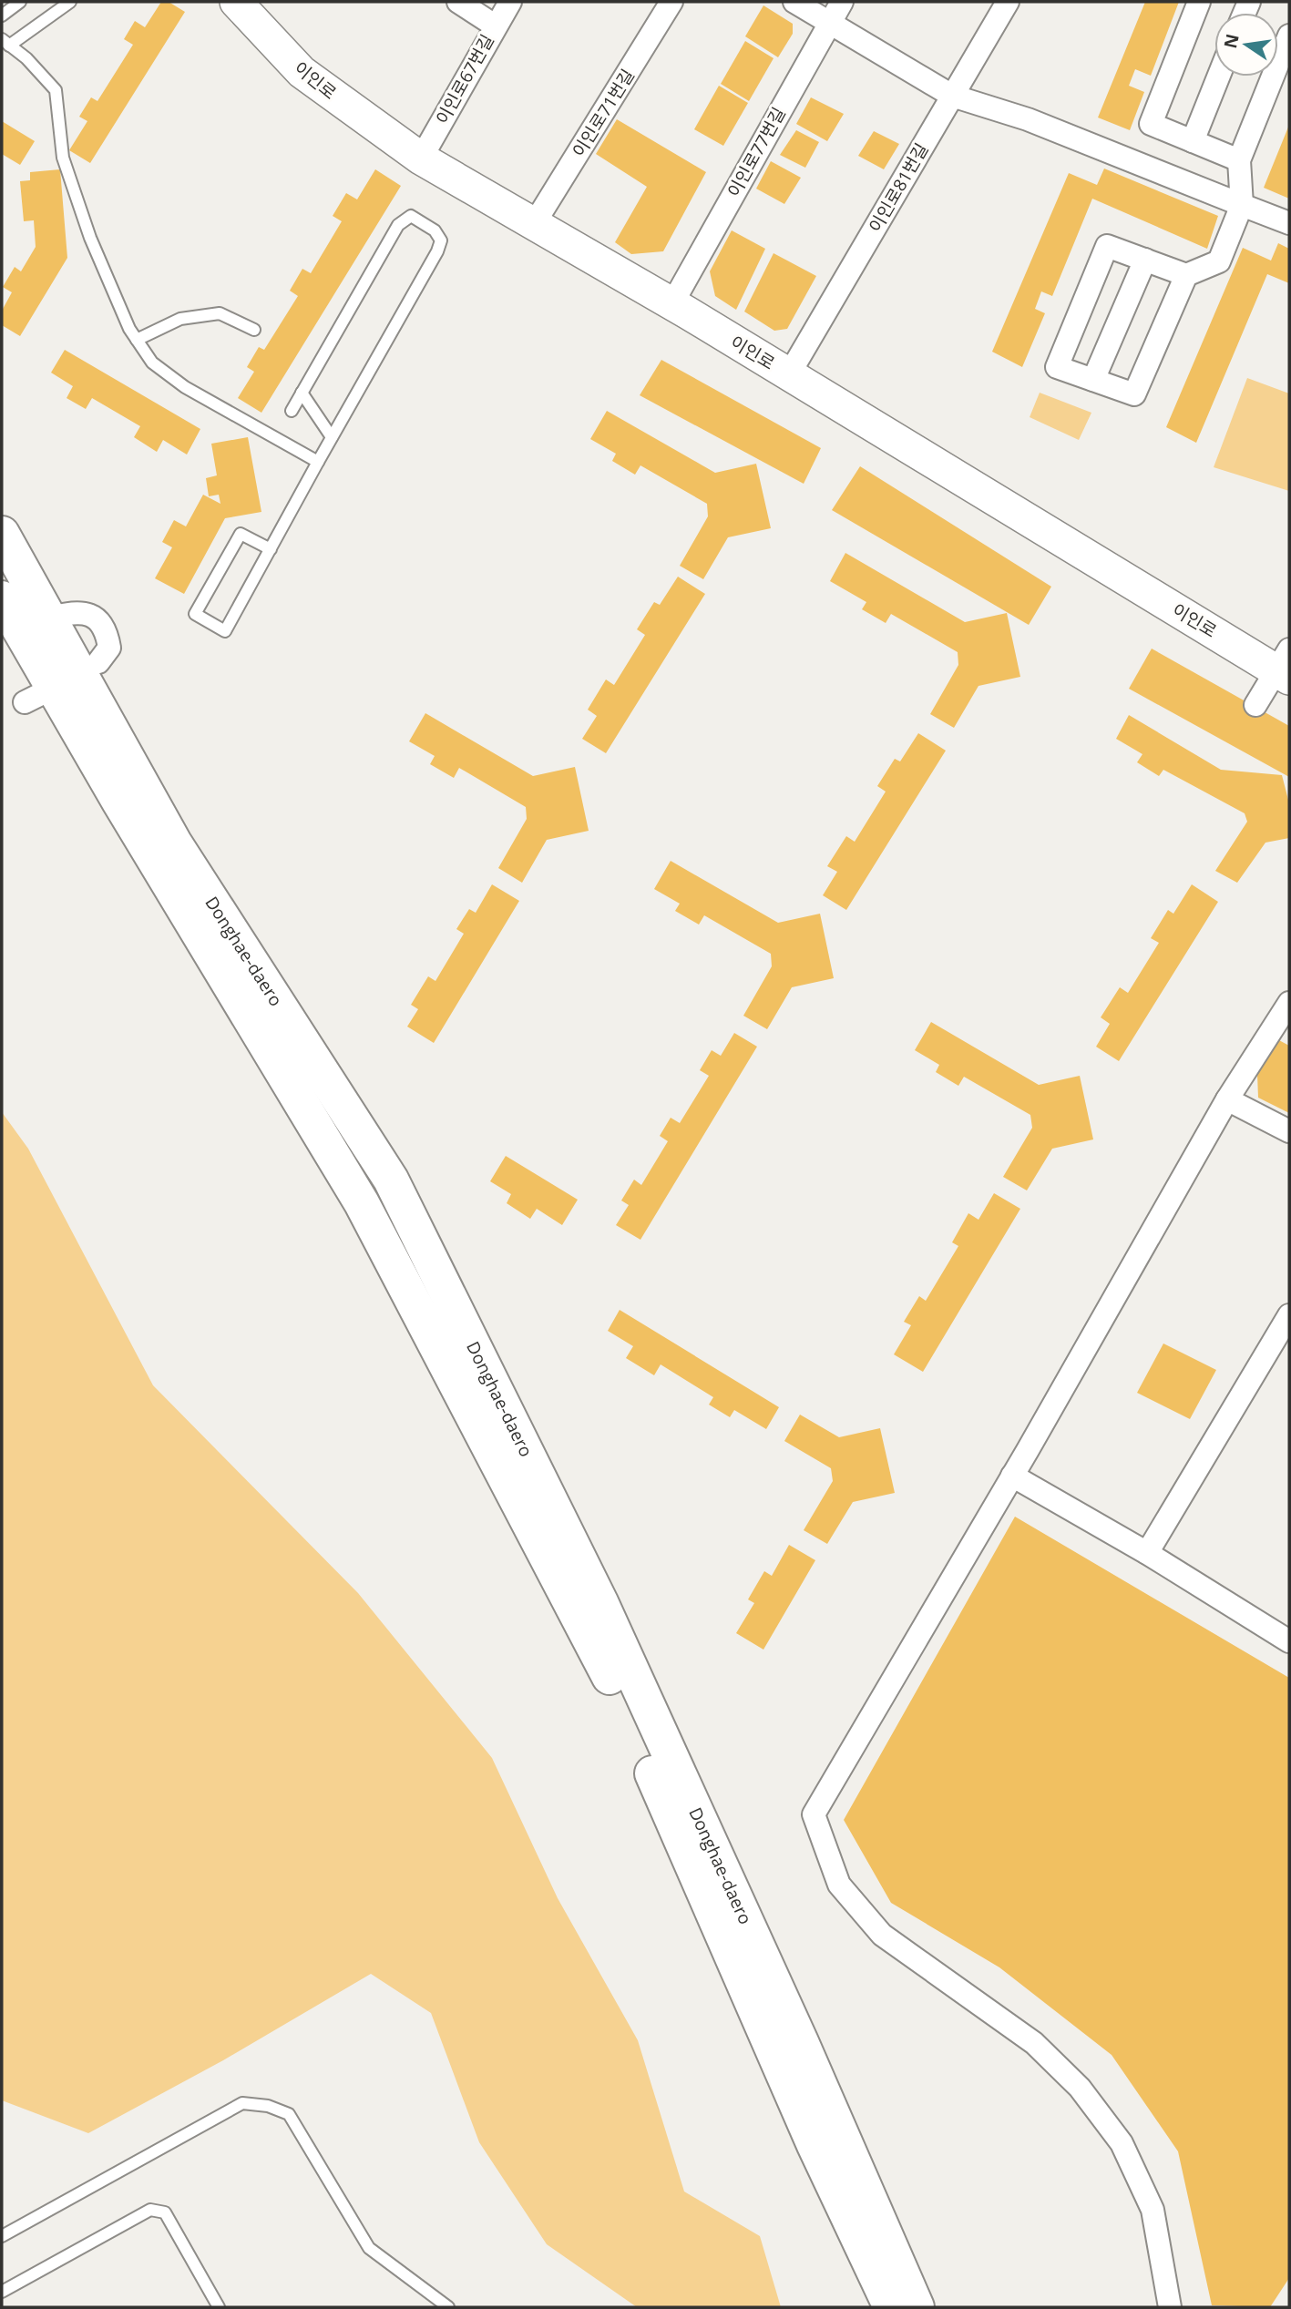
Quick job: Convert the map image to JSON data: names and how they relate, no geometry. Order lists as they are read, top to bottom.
{
  "streets": {
    "main road": ["Donghae-daero"],
    "street": [
      "이인로67번길",
      "이인로",
      "이인로71번길",
      "이인로77번길",
      "이인로81번길"
    ]
  },
  "crossings": [
    ["이인로67번길", "이인로"],
    ["이인로", "이인로71번길"],
    ["이인로", "이인로77번길"],
    ["이인로", "이인로81번길"]
  ],
  "north": "left"
}
